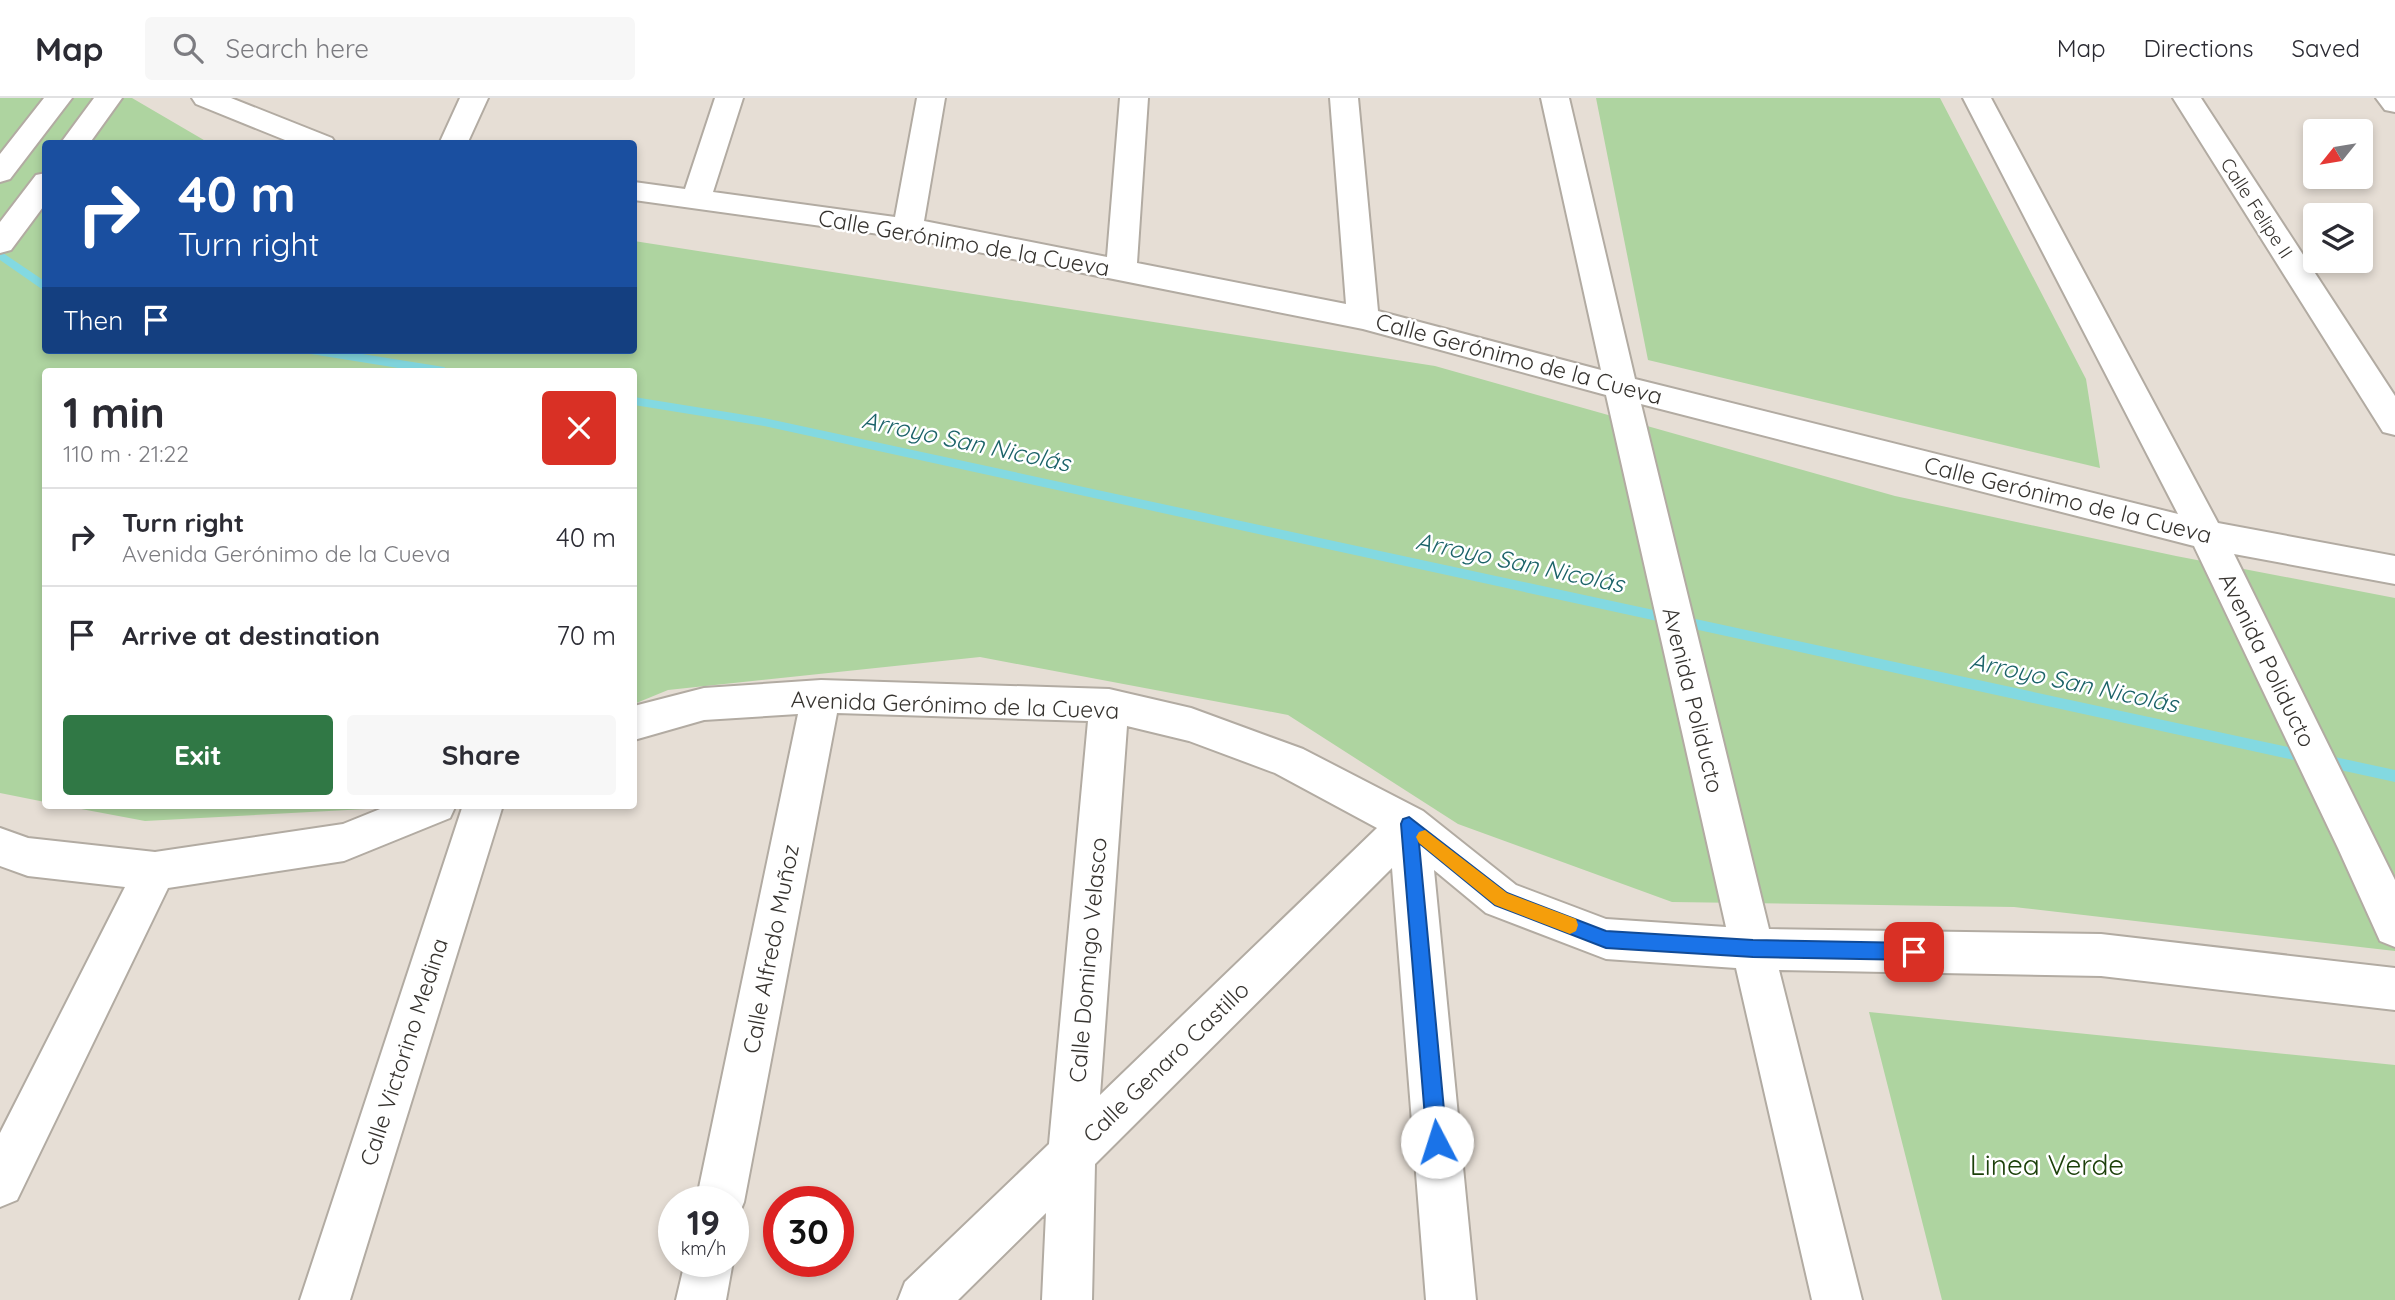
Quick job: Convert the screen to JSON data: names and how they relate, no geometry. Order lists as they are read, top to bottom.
{
  "streets": {
    "street": [
      "Calle Felipe II",
      "Calle Gerónimo de la Cueva",
      "Avenida Poliducto",
      "Avenida Gerónimo de la Cueva",
      "Calle Alfredo Muñoz",
      "Calle Domingo Velasco",
      "Calle Victorino Medina",
      "Calle Genaro Castillo"
    ]
  },
  "crossings": [
    ["Calle Gerónimo de la Cueva", "Avenida Poliducto"],
    ["Avenida Poliducto", "Avenida Gerónimo de la Cueva"],
    ["Avenida Gerónimo de la Cueva", "Calle Alfredo Muñoz"],
    ["Avenida Gerónimo de la Cueva", "Calle Domingo Velasco"],
    ["Avenida Gerónimo de la Cueva", "Calle Genaro Castillo"],
    ["Calle Domingo Velasco", "Calle Genaro Castillo"]
  ],
  "water": ["Arroyo San Nicolás"],
  "parks": ["Linea Verde"],
  "north": "bottom left",
  "page": {
    "header": "Map",
    "search": "Search here",
    "nav": ["Map", "Directions", "Saved"],
    "turn": ["40 m", "Turn right"],
    "then": "Then",
    "heading": ["1 min", "110 m · 21:22"],
    "list": [
      {
        "name": "Turn right",
        "note": "Avenida Gerónimo de la Cueva",
        "value": "40 m"
      },
      {
        "name": "Arrive at destination",
        "value": "70 m"
      }
    ],
    "buttons": ["Exit", "Share"],
    "speed": "19 km/h",
    "limit": "30"
  }
}
